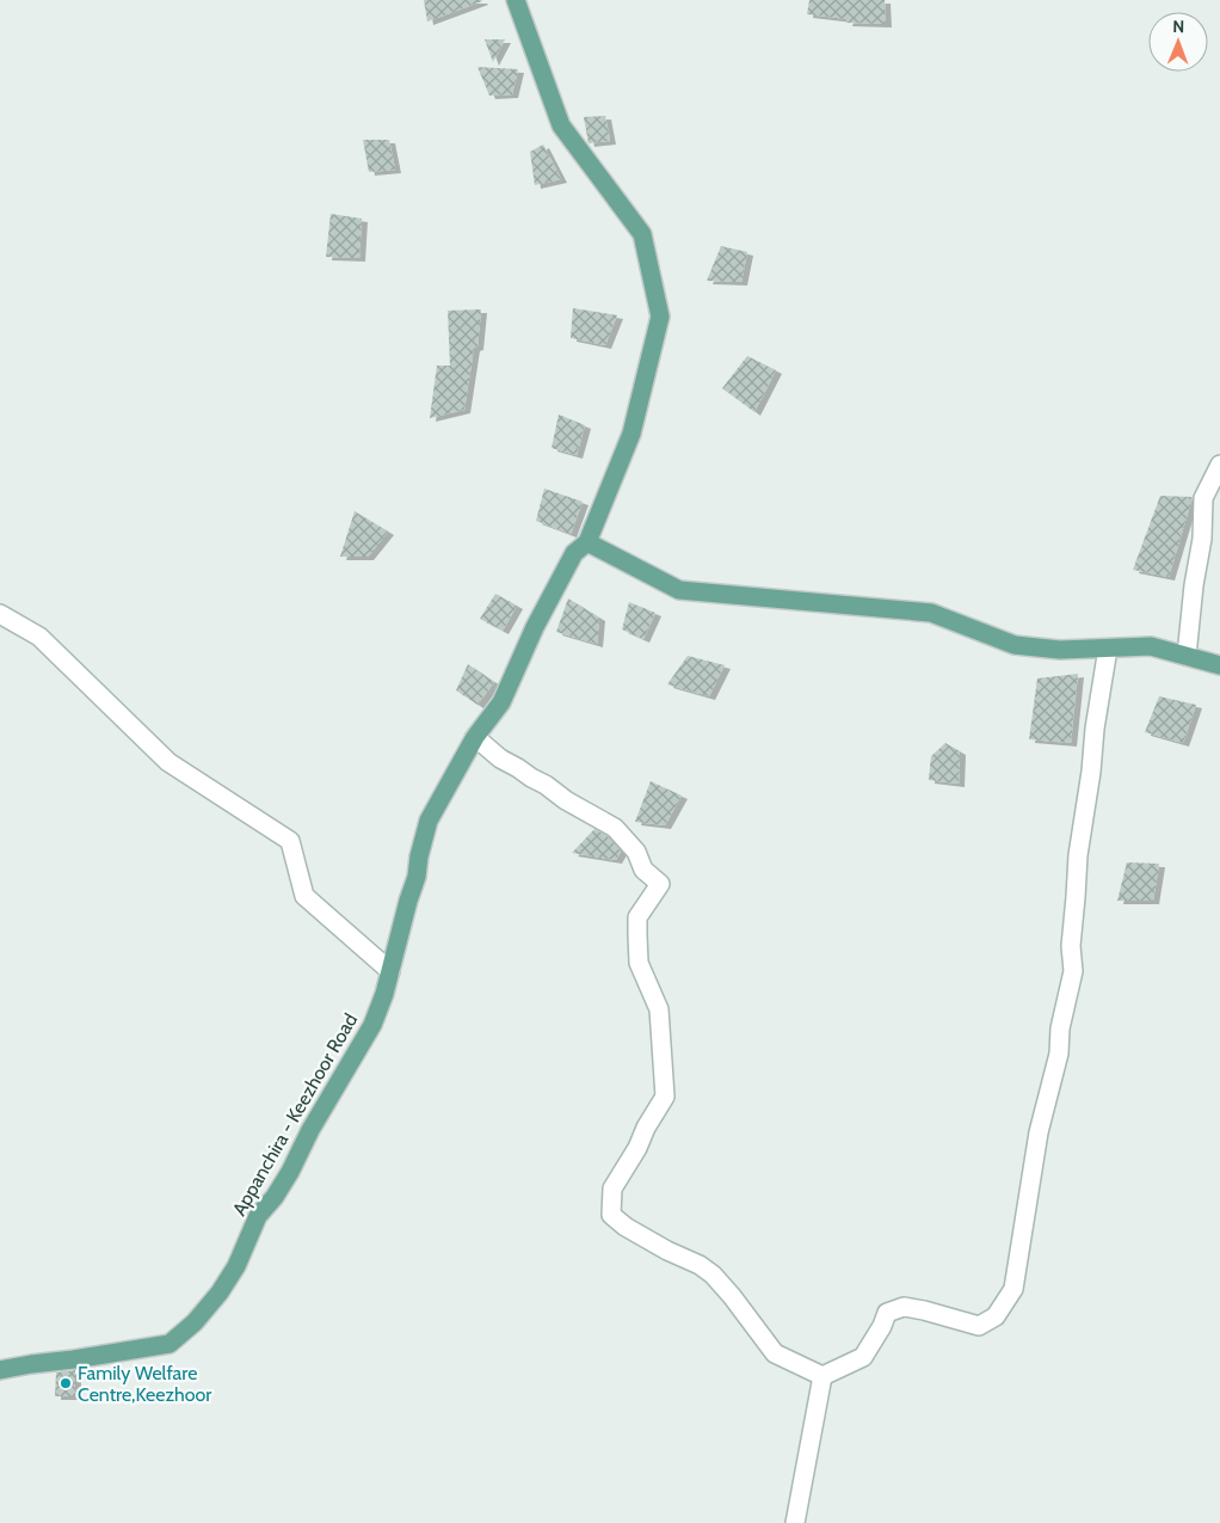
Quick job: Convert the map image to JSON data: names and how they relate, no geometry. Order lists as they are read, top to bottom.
{
  "streets": {
    "main road": ["Appanchira - Keezhoor Road"]
  },
  "places": ["Family Welfare Centre,Keezhoor"],
  "north": "top"
}
